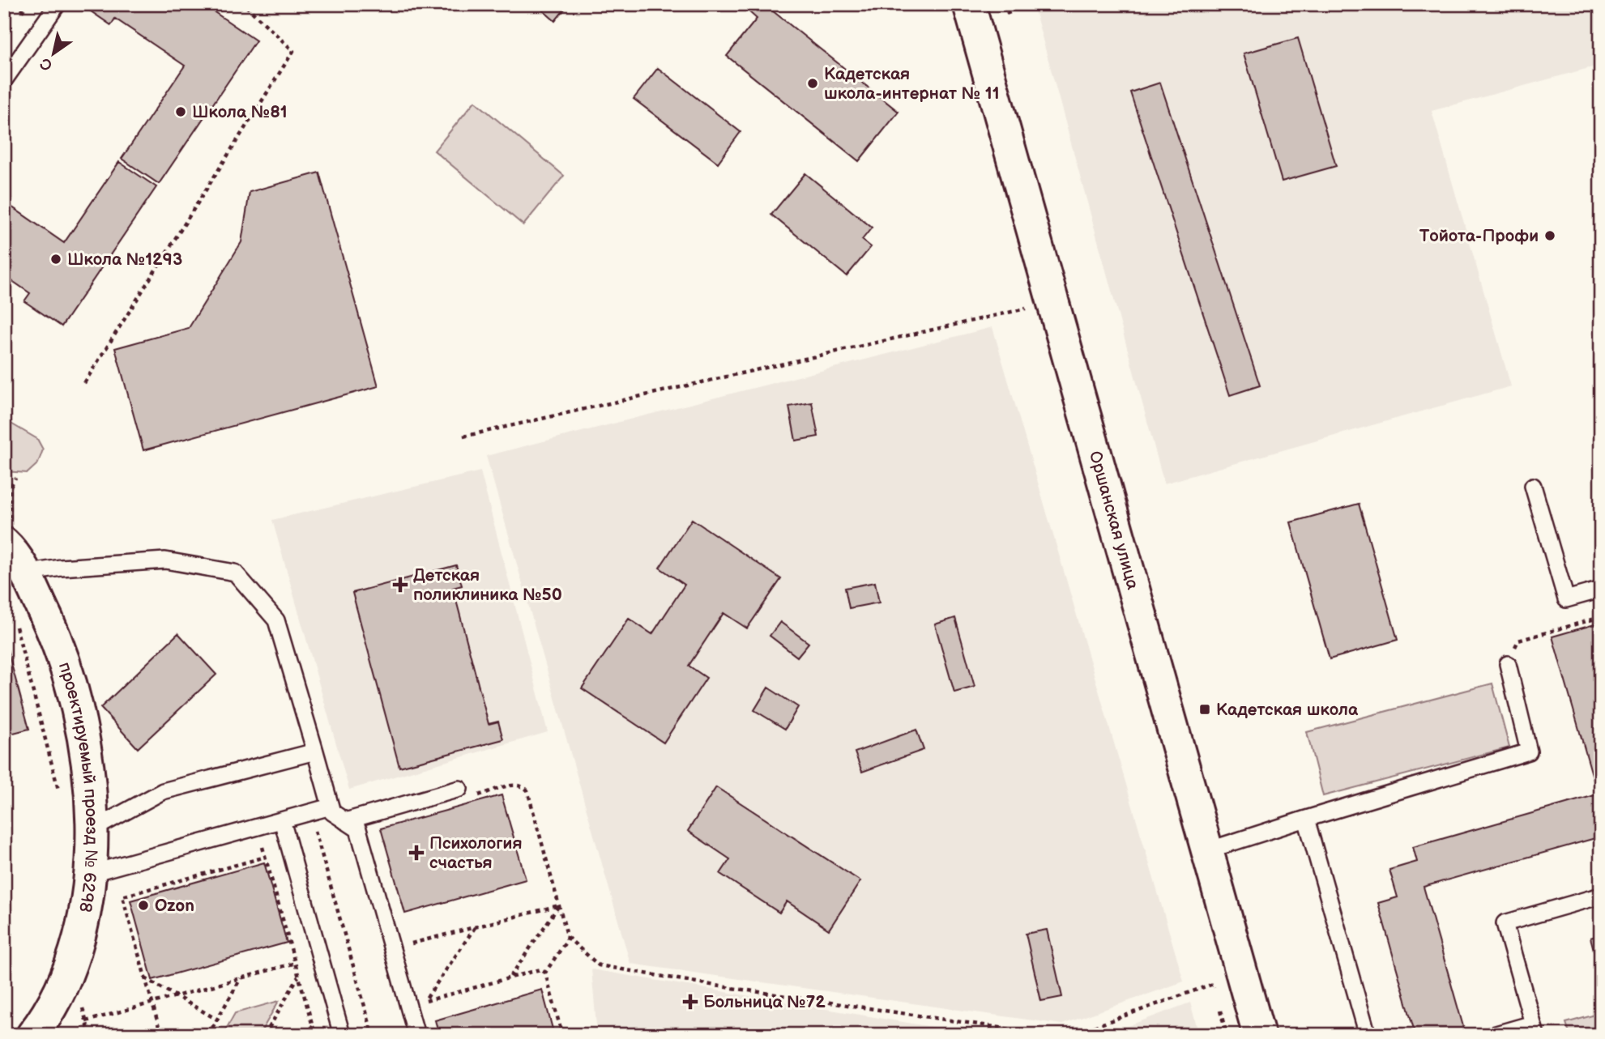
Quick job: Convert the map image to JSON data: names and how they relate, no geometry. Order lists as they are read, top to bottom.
{
  "streets": {
    "street": ["Оршанская улица", "проектируемый проезд № 6298"]
  },
  "places": {
    "other": [
      "Кадетская школа-интернат № 11",
      "Школа №81",
      "Тойота-Профи",
      "Школа №1293",
      "Ozon"
    ],
    "health": ["Детская поликлиника №50", "Психология счастья", "Больница №72"],
    "transit": ["Кадетская школа"]
  },
  "north": "bottom left"
}
